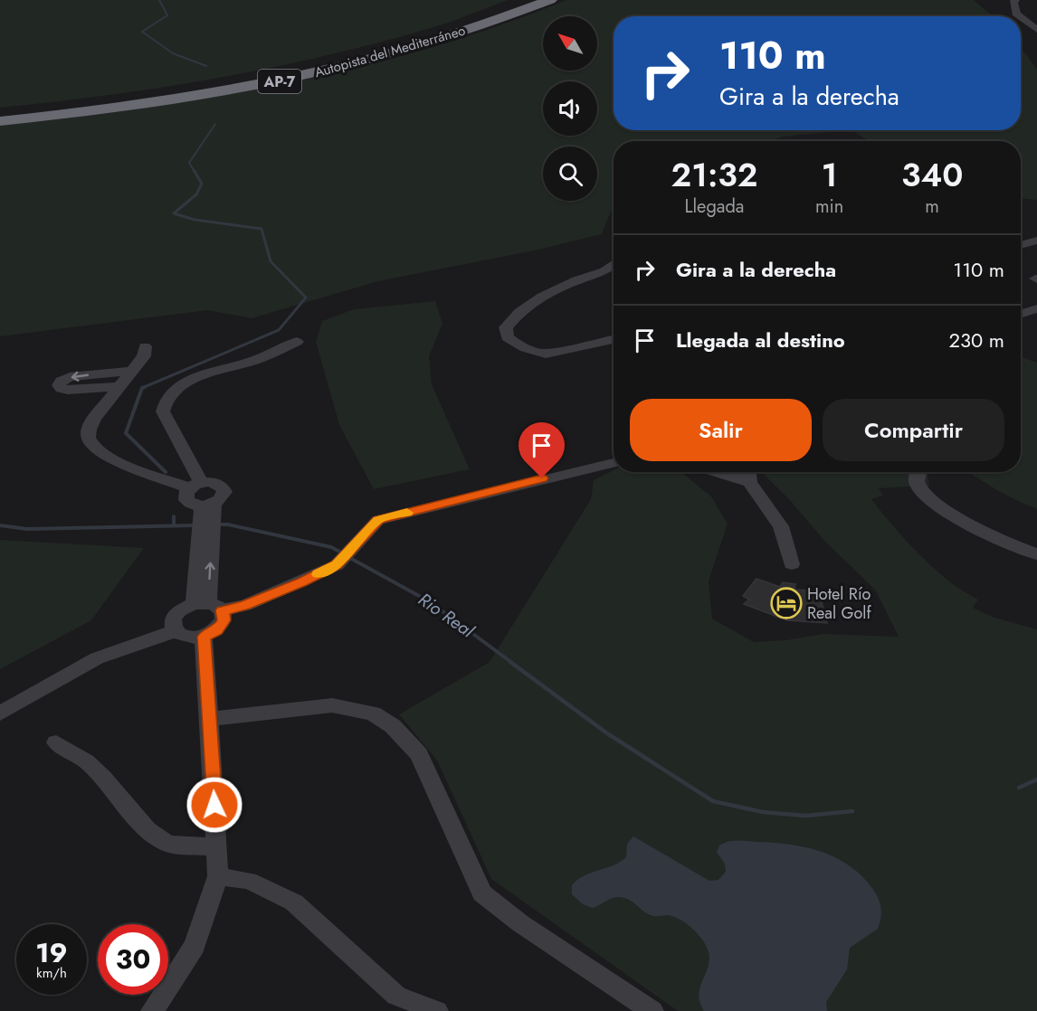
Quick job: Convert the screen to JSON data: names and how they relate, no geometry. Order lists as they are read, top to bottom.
{
  "streets": {
    "highway": ["Autopista del Mediterráneo", "AP-7"]
  },
  "water": ["Rio Real"],
  "places": {
    "hotel": ["Hotel Río Real Golf"]
  },
  "north": "top left",
  "page": {
    "turn": ["110 m", "Gira a la derecha"],
    "eta": [
      "21:32",
      "Llegada",
      "1",
      "min",
      "340",
      "m"
    ],
    "list": [
      {
        "name": "Gira a la derecha",
        "value": "110 m"
      },
      {
        "name": "Llegada al destino",
        "value": "230 m"
      }
    ],
    "buttons": ["Salir", "Compartir"],
    "speed": "19 km/h",
    "limit": "30"
  }
}
